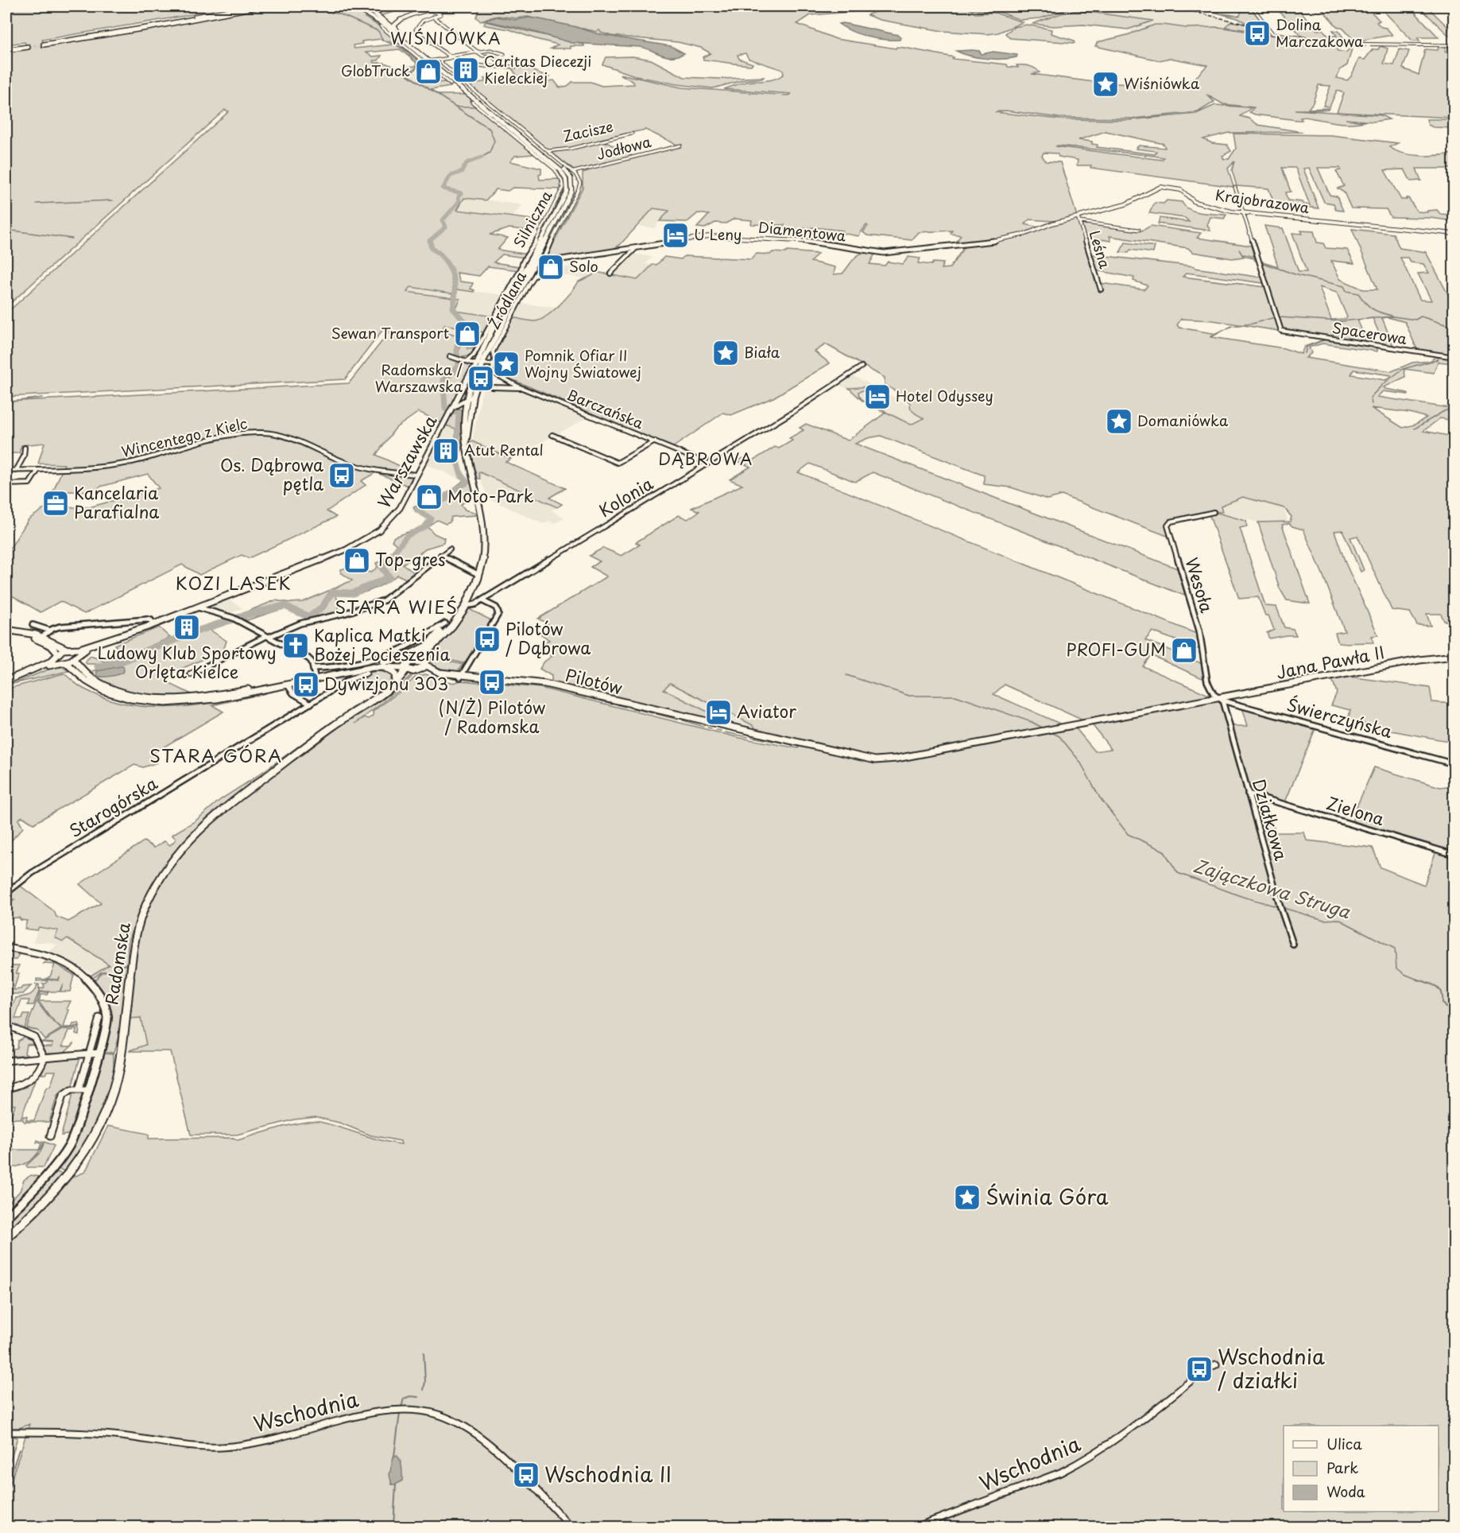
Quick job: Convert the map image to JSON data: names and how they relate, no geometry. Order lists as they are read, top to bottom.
{
  "streets": {
    "main road": ["Radomska"],
    "street": [
      "Zacisze",
      "Jodłowa",
      "Krajobrazowa",
      "Silniczna",
      "Diamentowa",
      "Leśna",
      "Źródlana",
      "Spacerowa",
      "Barczańska",
      "Wincentego z Kielc",
      "Warszawska",
      "Kolonia",
      "Wesoła",
      "Jana Pawła II",
      "Pilotów",
      "Świerczyńska",
      "Starogórska",
      "Zielona",
      "Działkowa",
      "Wschodnia"
    ]
  },
  "crossings": [
    ["Jodłowa", "Źródlana"],
    ["Krajobrazowa", "Diamentowa"],
    ["Krajobrazowa", "Leśna"],
    ["Silniczna", "Diamentowa"],
    ["Diamentowa", "Leśna"],
    ["Diamentowa", "Źródlana"],
    ["Źródlana", "Barczańska"],
    ["Barczańska", "Kolonia"],
    ["Wincentego z Kielc", "Warszawska"],
    ["Wesoła", "Jana Pawła II"],
    ["Wesoła", "Świerczyńska"],
    ["Wesoła", "Działkowa"],
    ["Jana Pawła II", "Pilotów"],
    ["Jana Pawła II", "Świerczyńska"],
    ["Jana Pawła II", "Działkowa"],
    ["Pilotów", "Radomska"],
    ["Świerczyńska", "Działkowa"],
    ["Zielona", "Działkowa"]
  ],
  "districts": [
    "WIŚNIÓWKA",
    "DĄBROWA",
    "KOZI LASEK",
    "STARA WIEŚ",
    "STARA GÓRA"
  ],
  "water": ["Zajączkowa Struga"],
  "places": {
    "bus stop": [
      "Dolina Marczakowa",
      "Radomska / Warszawska",
      "Os. Dąbrowa pętla",
      "Pilotów / Dąbrowa",
      "(N/Ż) Pilotów / Radomska",
      "Dywizjonu 303",
      "Wschodnia / działki",
      "Wschodnia II"
    ],
    "building": ["Caritas Diecezji Kieleckiej", "Atut Rental", "Ludowy Klub Sportowy Orlęta Kielce"],
    "shop": [
      "GlobTruck",
      "Solo",
      "Sewan Transport",
      "Moto-Park",
      "Top-gres",
      "PROFI-GUM"
    ],
    "place": [
      "Wiśniówka",
      "Biała",
      "Pomnik Ofiar II Wojny Światowej",
      "Domaniówka",
      "Świnia Góra"
    ],
    "hotel": ["U Leny", "Hotel Odyssey", "Aviator"],
    "office": ["Kancelaria Parafialna"],
    "church": ["Kaplica Matki Bożej Pocieszenia"]
  },
  "legend": ["Ulica", "Park", "Woda"]
}
